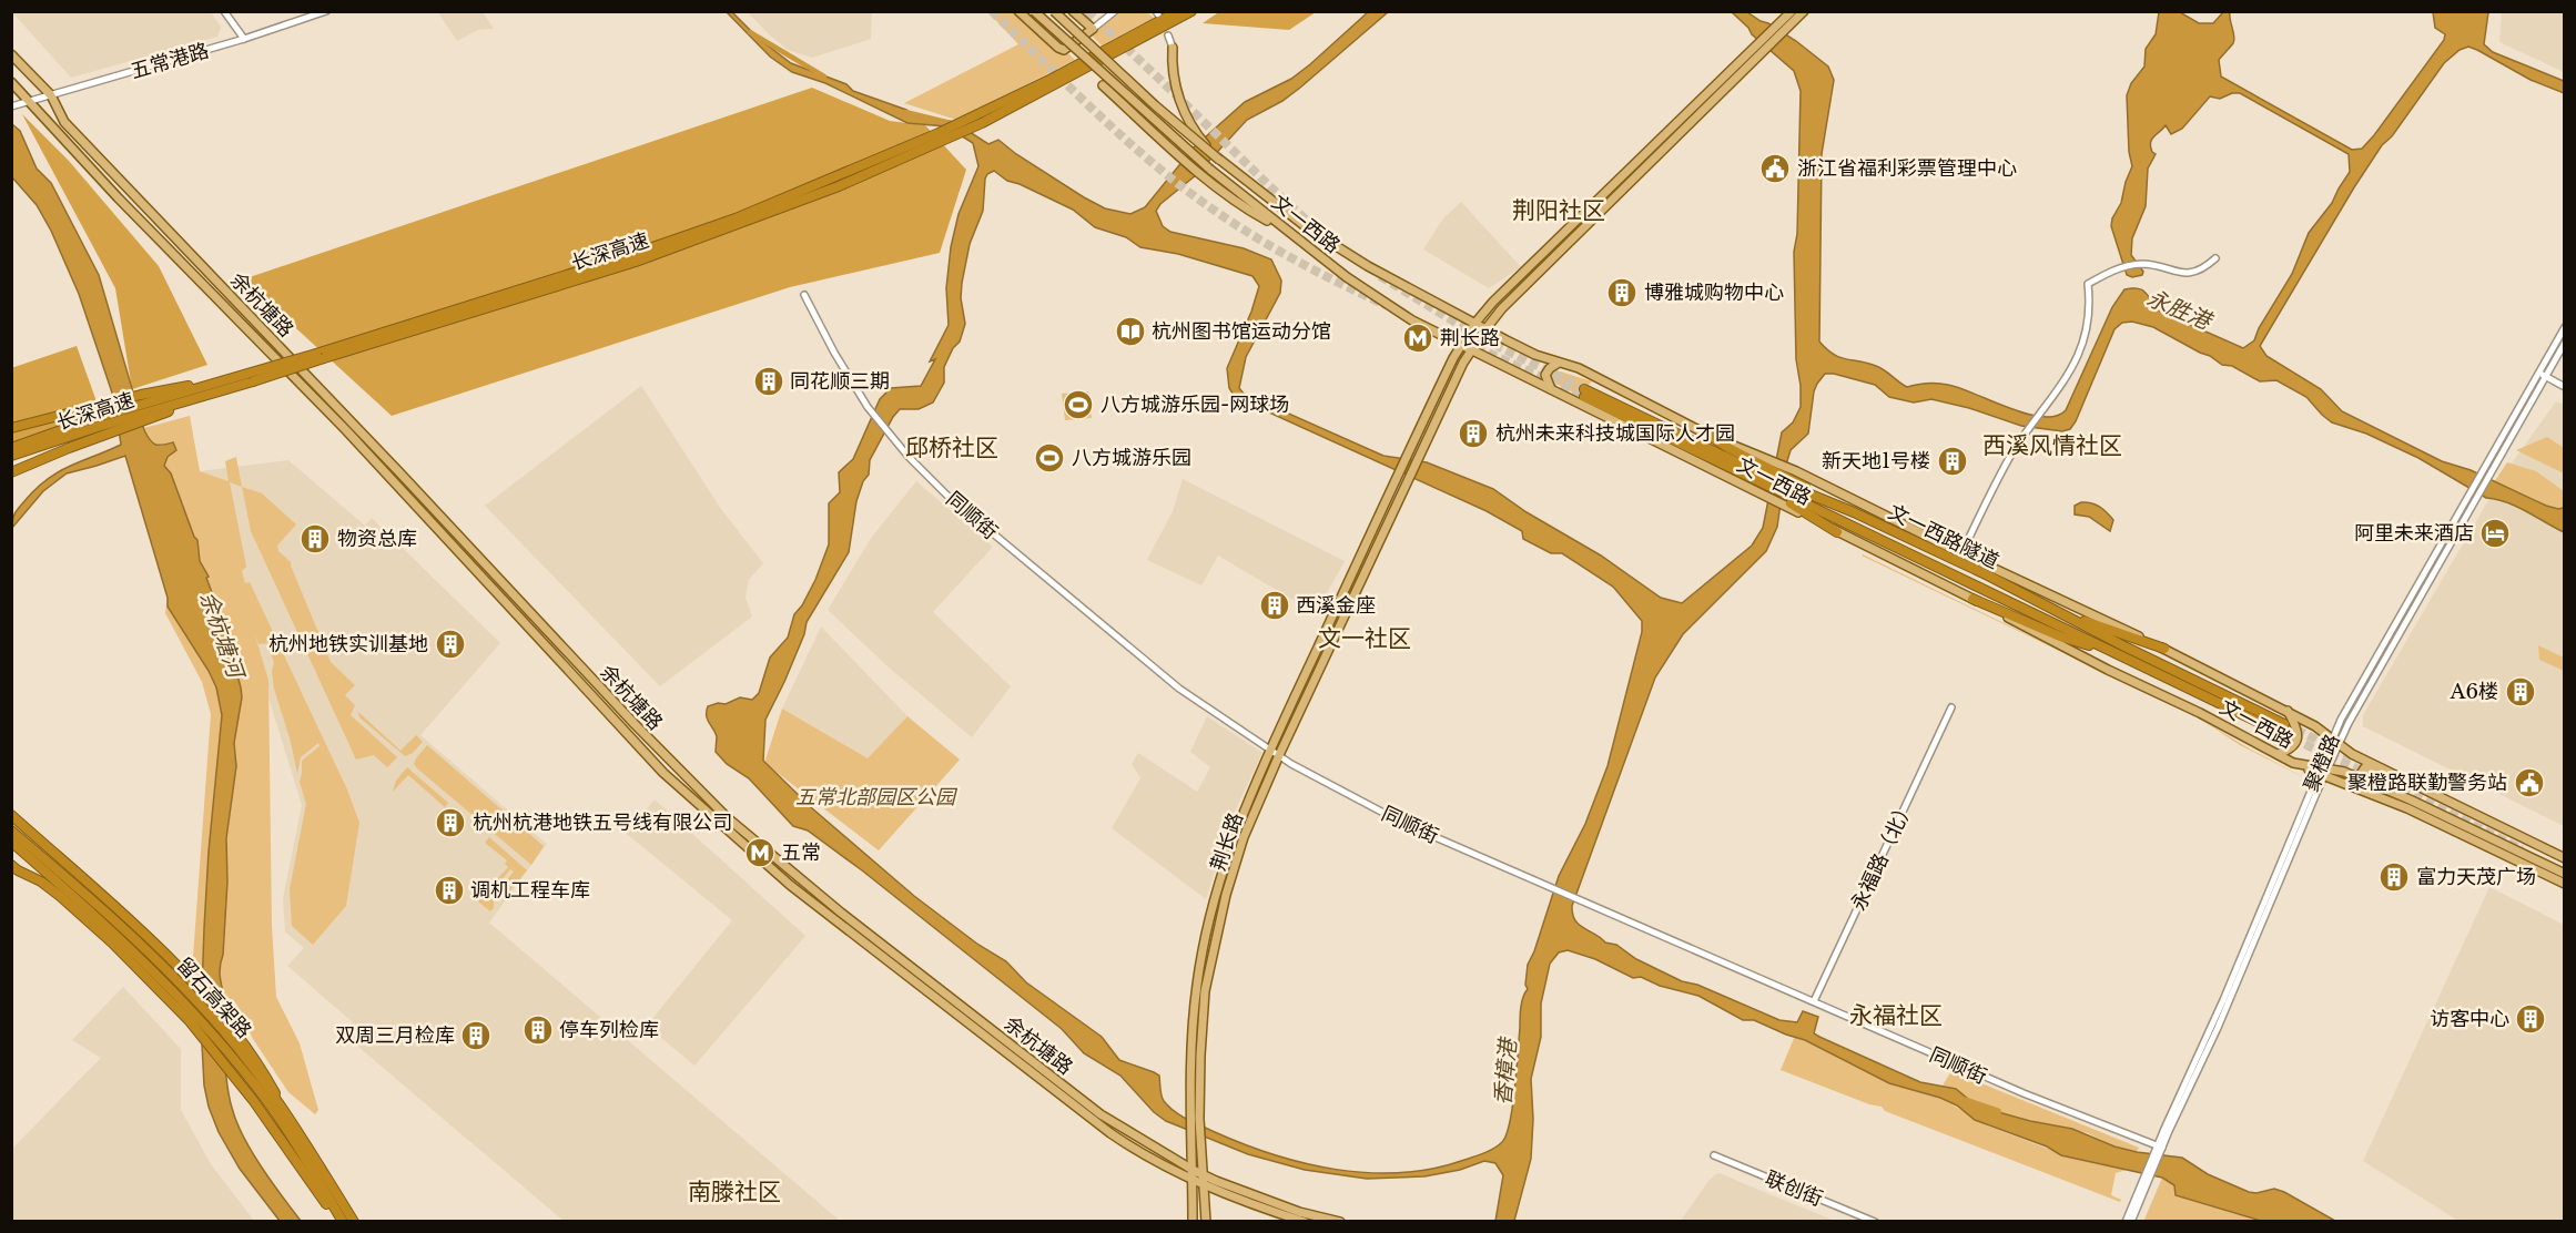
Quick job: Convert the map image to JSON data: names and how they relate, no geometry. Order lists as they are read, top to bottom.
{
  "streets": {
    "highway": ["长深高速", "文一西路隧道", "留石高架路"],
    "main road": ["文一西路", "余杭塘路", "荆长路"],
    "street": [
      "五常港路",
      "同顺街",
      "聚橙路",
      "永福路（北）",
      "联创街"
    ]
  },
  "crossings": [
    ["五常港路", "余杭塘路"],
    ["文一西路", "文一西路隧道"],
    ["文一西路", "聚橙路"],
    ["文一西路", "荆长路"],
    ["余杭塘路", "荆长路"],
    ["同顺街", "聚橙路"],
    ["同顺街", "荆长路"],
    ["同顺街", "永福路（北）"]
  ],
  "districts": [
    "荆阳社区",
    "西溪风情社区",
    "邱桥社区",
    "文一社区",
    "永福社区",
    "南滕社区"
  ],
  "water": ["永胜港", "余杭塘河", "香樟港"],
  "parks": ["五常北部园区公园"],
  "places": {
    "public building": ["浙江省福利彩票管理中心", "聚橙路联勤警务站"],
    "building": [
      "博雅城购物中心",
      "同花顺三期",
      "杭州未来科技城国际人才园",
      "新天地1号楼",
      "物资总库",
      "西溪金座",
      "杭州地铁实训基地",
      "A6楼",
      "杭州杭港地铁五号线有限公司",
      "富力天茂广场",
      "调机工程车库",
      "访客中心",
      "停车列检库",
      "双周三月检库"
    ],
    "library": ["杭州图书馆运动分馆"],
    "metro station": ["荆长路", "五常"],
    "sports": ["八方城游乐园-网球场", "八方城游乐园"],
    "hotel": ["阿里未来酒店"]
  }
}
